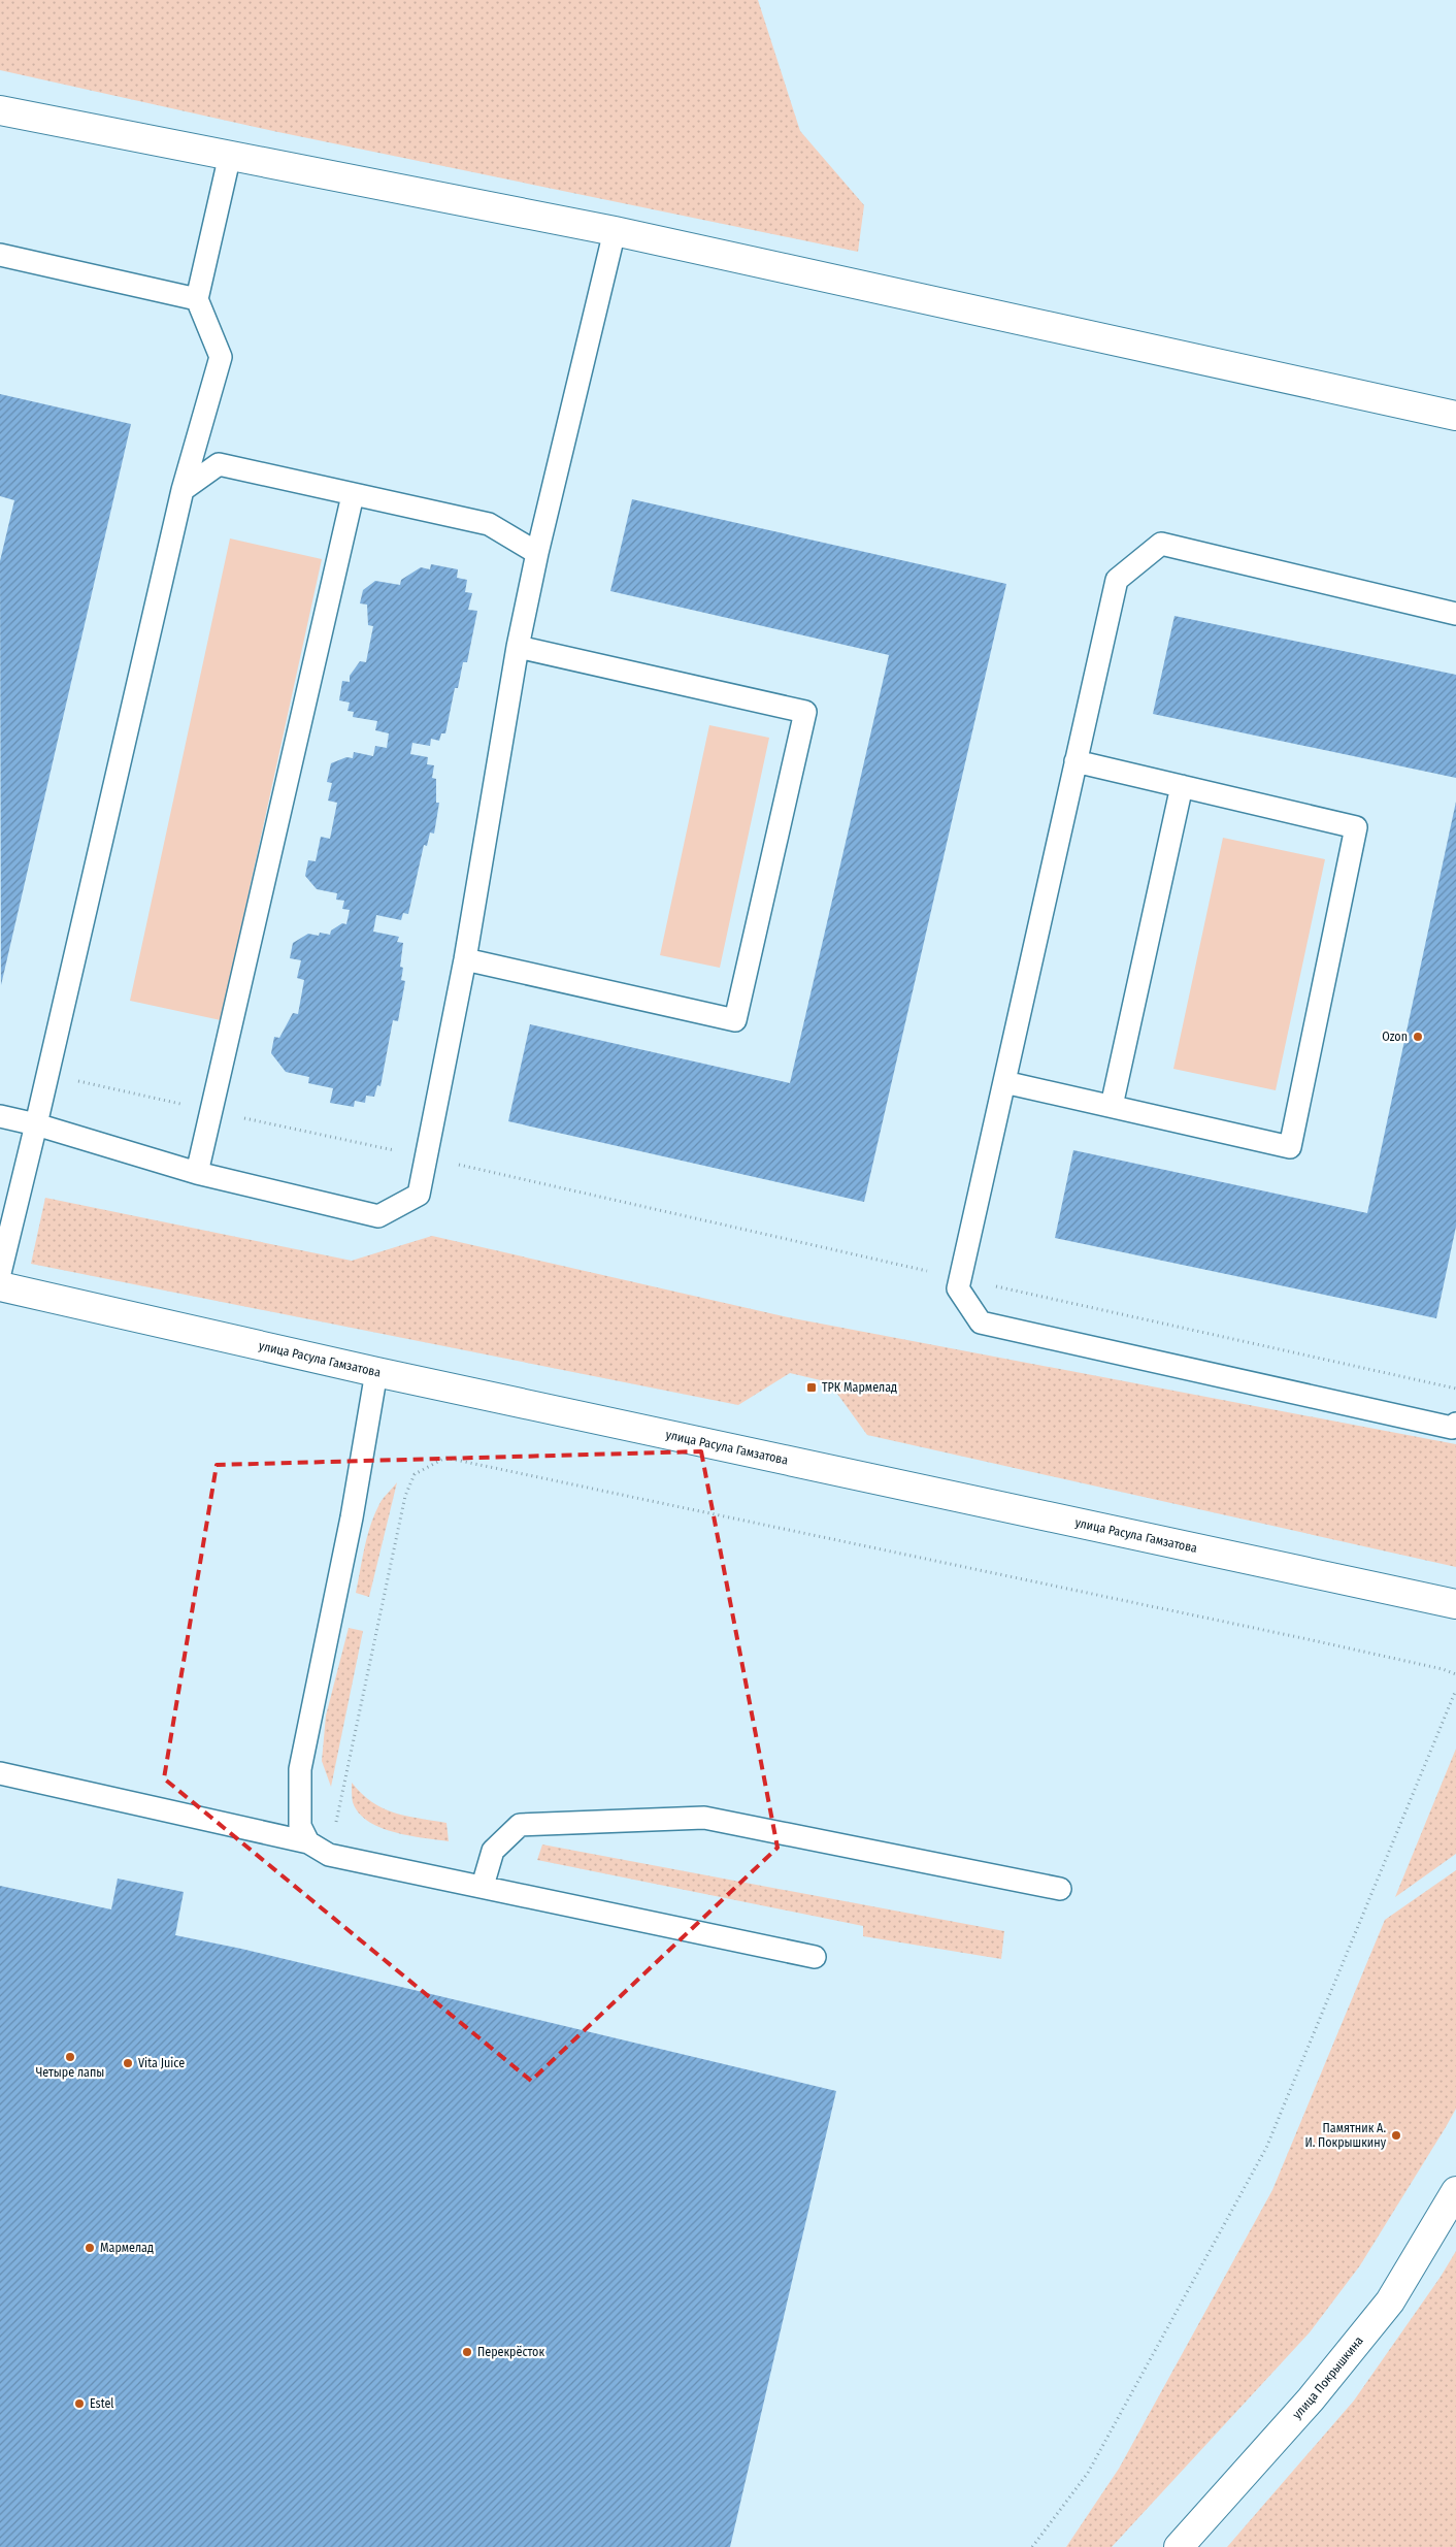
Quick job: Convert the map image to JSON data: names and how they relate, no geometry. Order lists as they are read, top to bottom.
{
  "streets": {
    "street": ["улица Расула Гамзатова", "улица Покрышкина"]
  },
  "places": {
    "other": [
      "Ozon",
      "Четыре лапы",
      "Vita Juice",
      "Памятник А. И. Покрышкину",
      "Мармелад",
      "Перекрёсток",
      "Estel"
    ],
    "transit": ["ТРК Мармелад"]
  }
}
